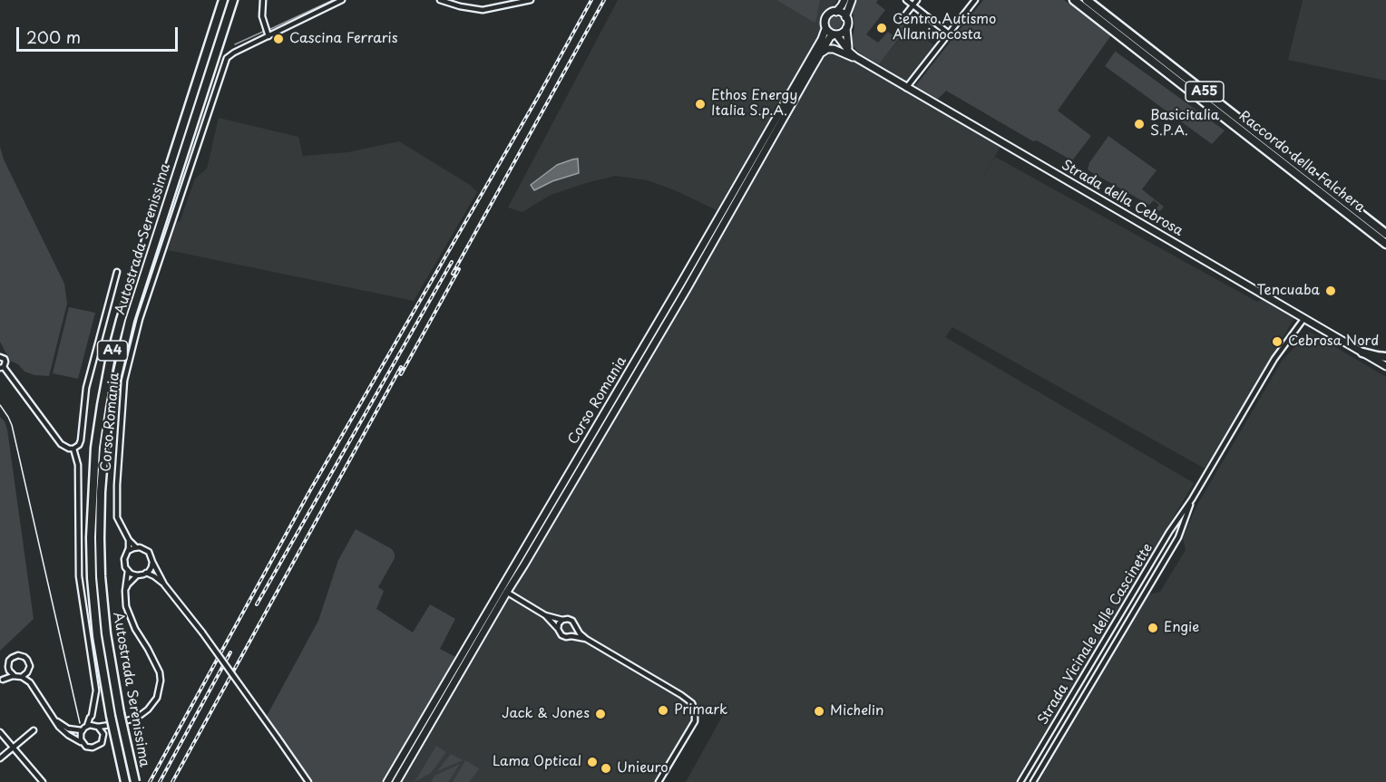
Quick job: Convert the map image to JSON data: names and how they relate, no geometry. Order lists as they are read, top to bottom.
{
  "streets": {
    "highway": [
      "A55",
      "Raccordo della Falchera",
      "Autostrada Serenissima",
      "A4"
    ],
    "main road": ["Strada della Cebrosa", "Corso Romania"],
    "street": ["Strada Vicinale delle Cascinette"]
  },
  "crossings": [
    ["Strada della Cebrosa", "Corso Romania"],
    ["Strada della Cebrosa", "Strada Vicinale delle Cascinette"]
  ],
  "places": [
    "Centro Autismo Allaninocosta",
    "Cascina Ferraris",
    "Ethos Energy Italia S.p.A.",
    "Basicitalia S.P.A.",
    "Tencuaba",
    "Cebrosa Nord",
    "Engie",
    "Primark",
    "Michelin",
    "Jack & Jones",
    "Lama Optical",
    "Unieuro"
  ],
  "scale_bar": "200 m"
}
